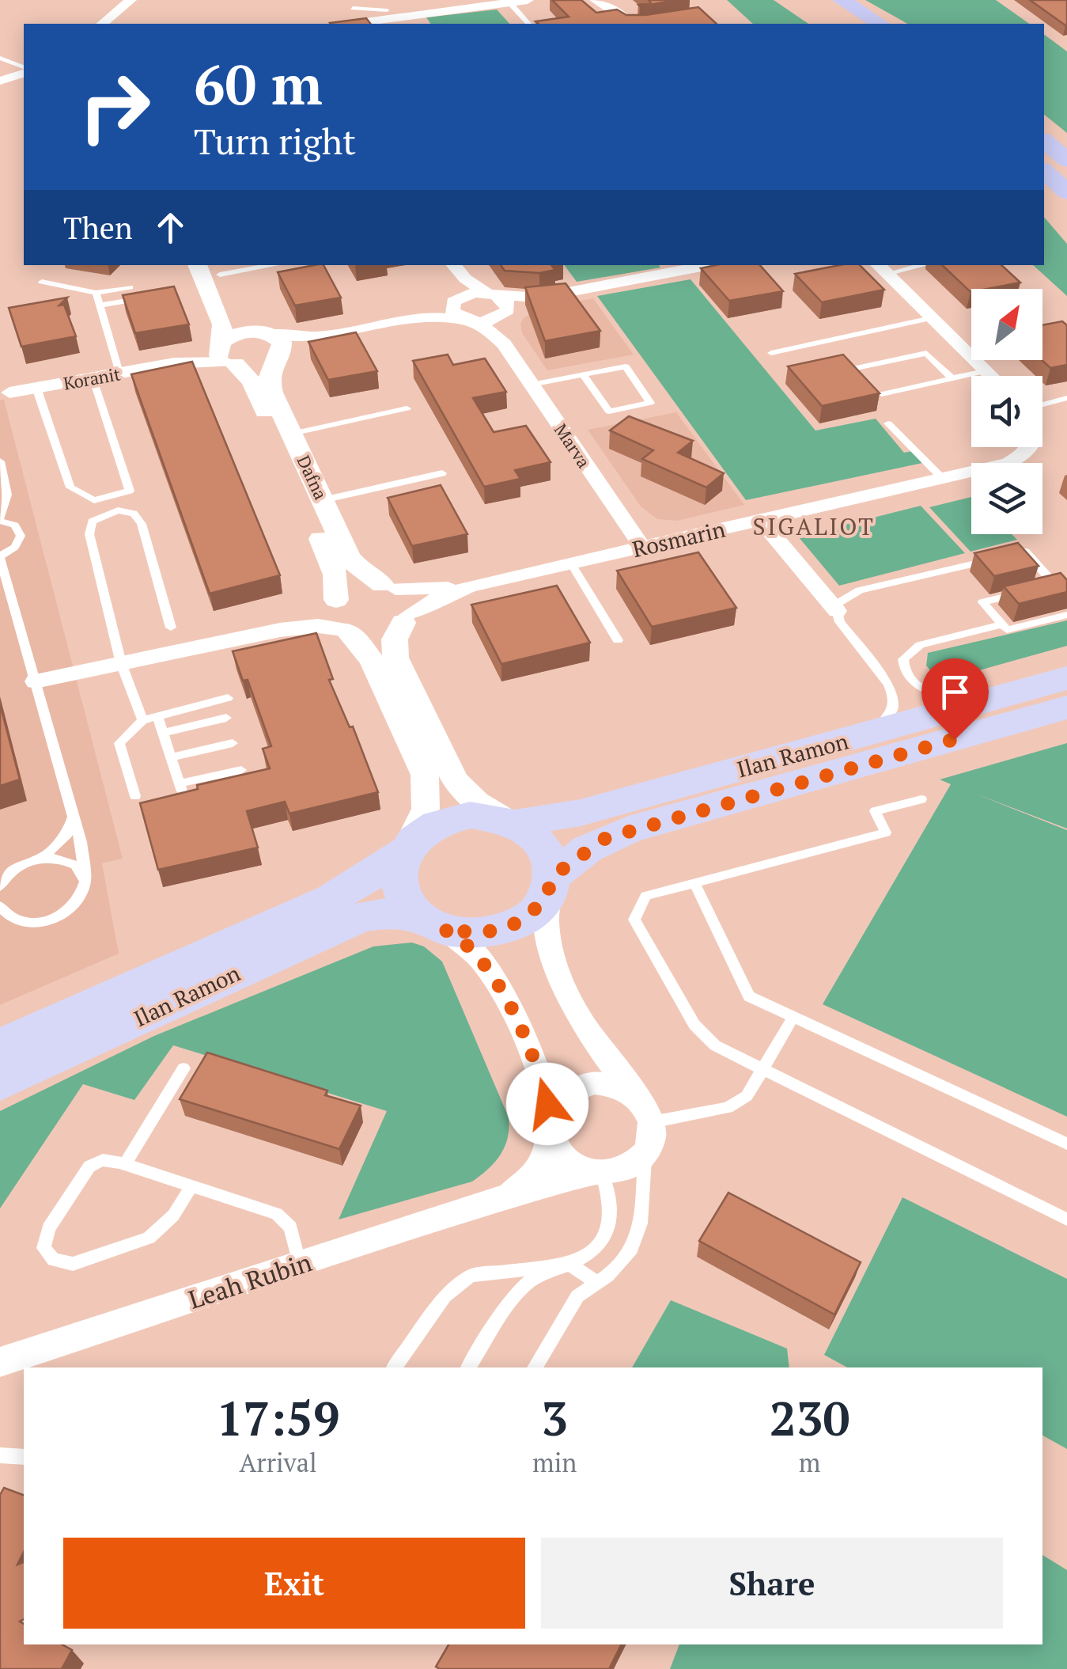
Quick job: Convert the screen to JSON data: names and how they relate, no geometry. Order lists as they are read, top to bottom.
{
  "streets": {
    "main road": ["Ilan Ramon"],
    "street": [
      "Koranit",
      "Marva",
      "Dafna",
      "Rosmarin",
      "Leah Rubin"
    ]
  },
  "crossings": [
    ["Koranit", "Dafna"],
    ["Marva", "Rosmarin"],
    ["Dafna", "Rosmarin"]
  ],
  "districts": ["SIGALIOT"],
  "north": "top right",
  "page": {
    "turn": ["60 m", "Turn right"],
    "then": "Then",
    "eta": [
      "17:59",
      "Arrival",
      "3",
      "min",
      "230",
      "m"
    ],
    "buttons": ["Exit", "Share"]
  }
}
